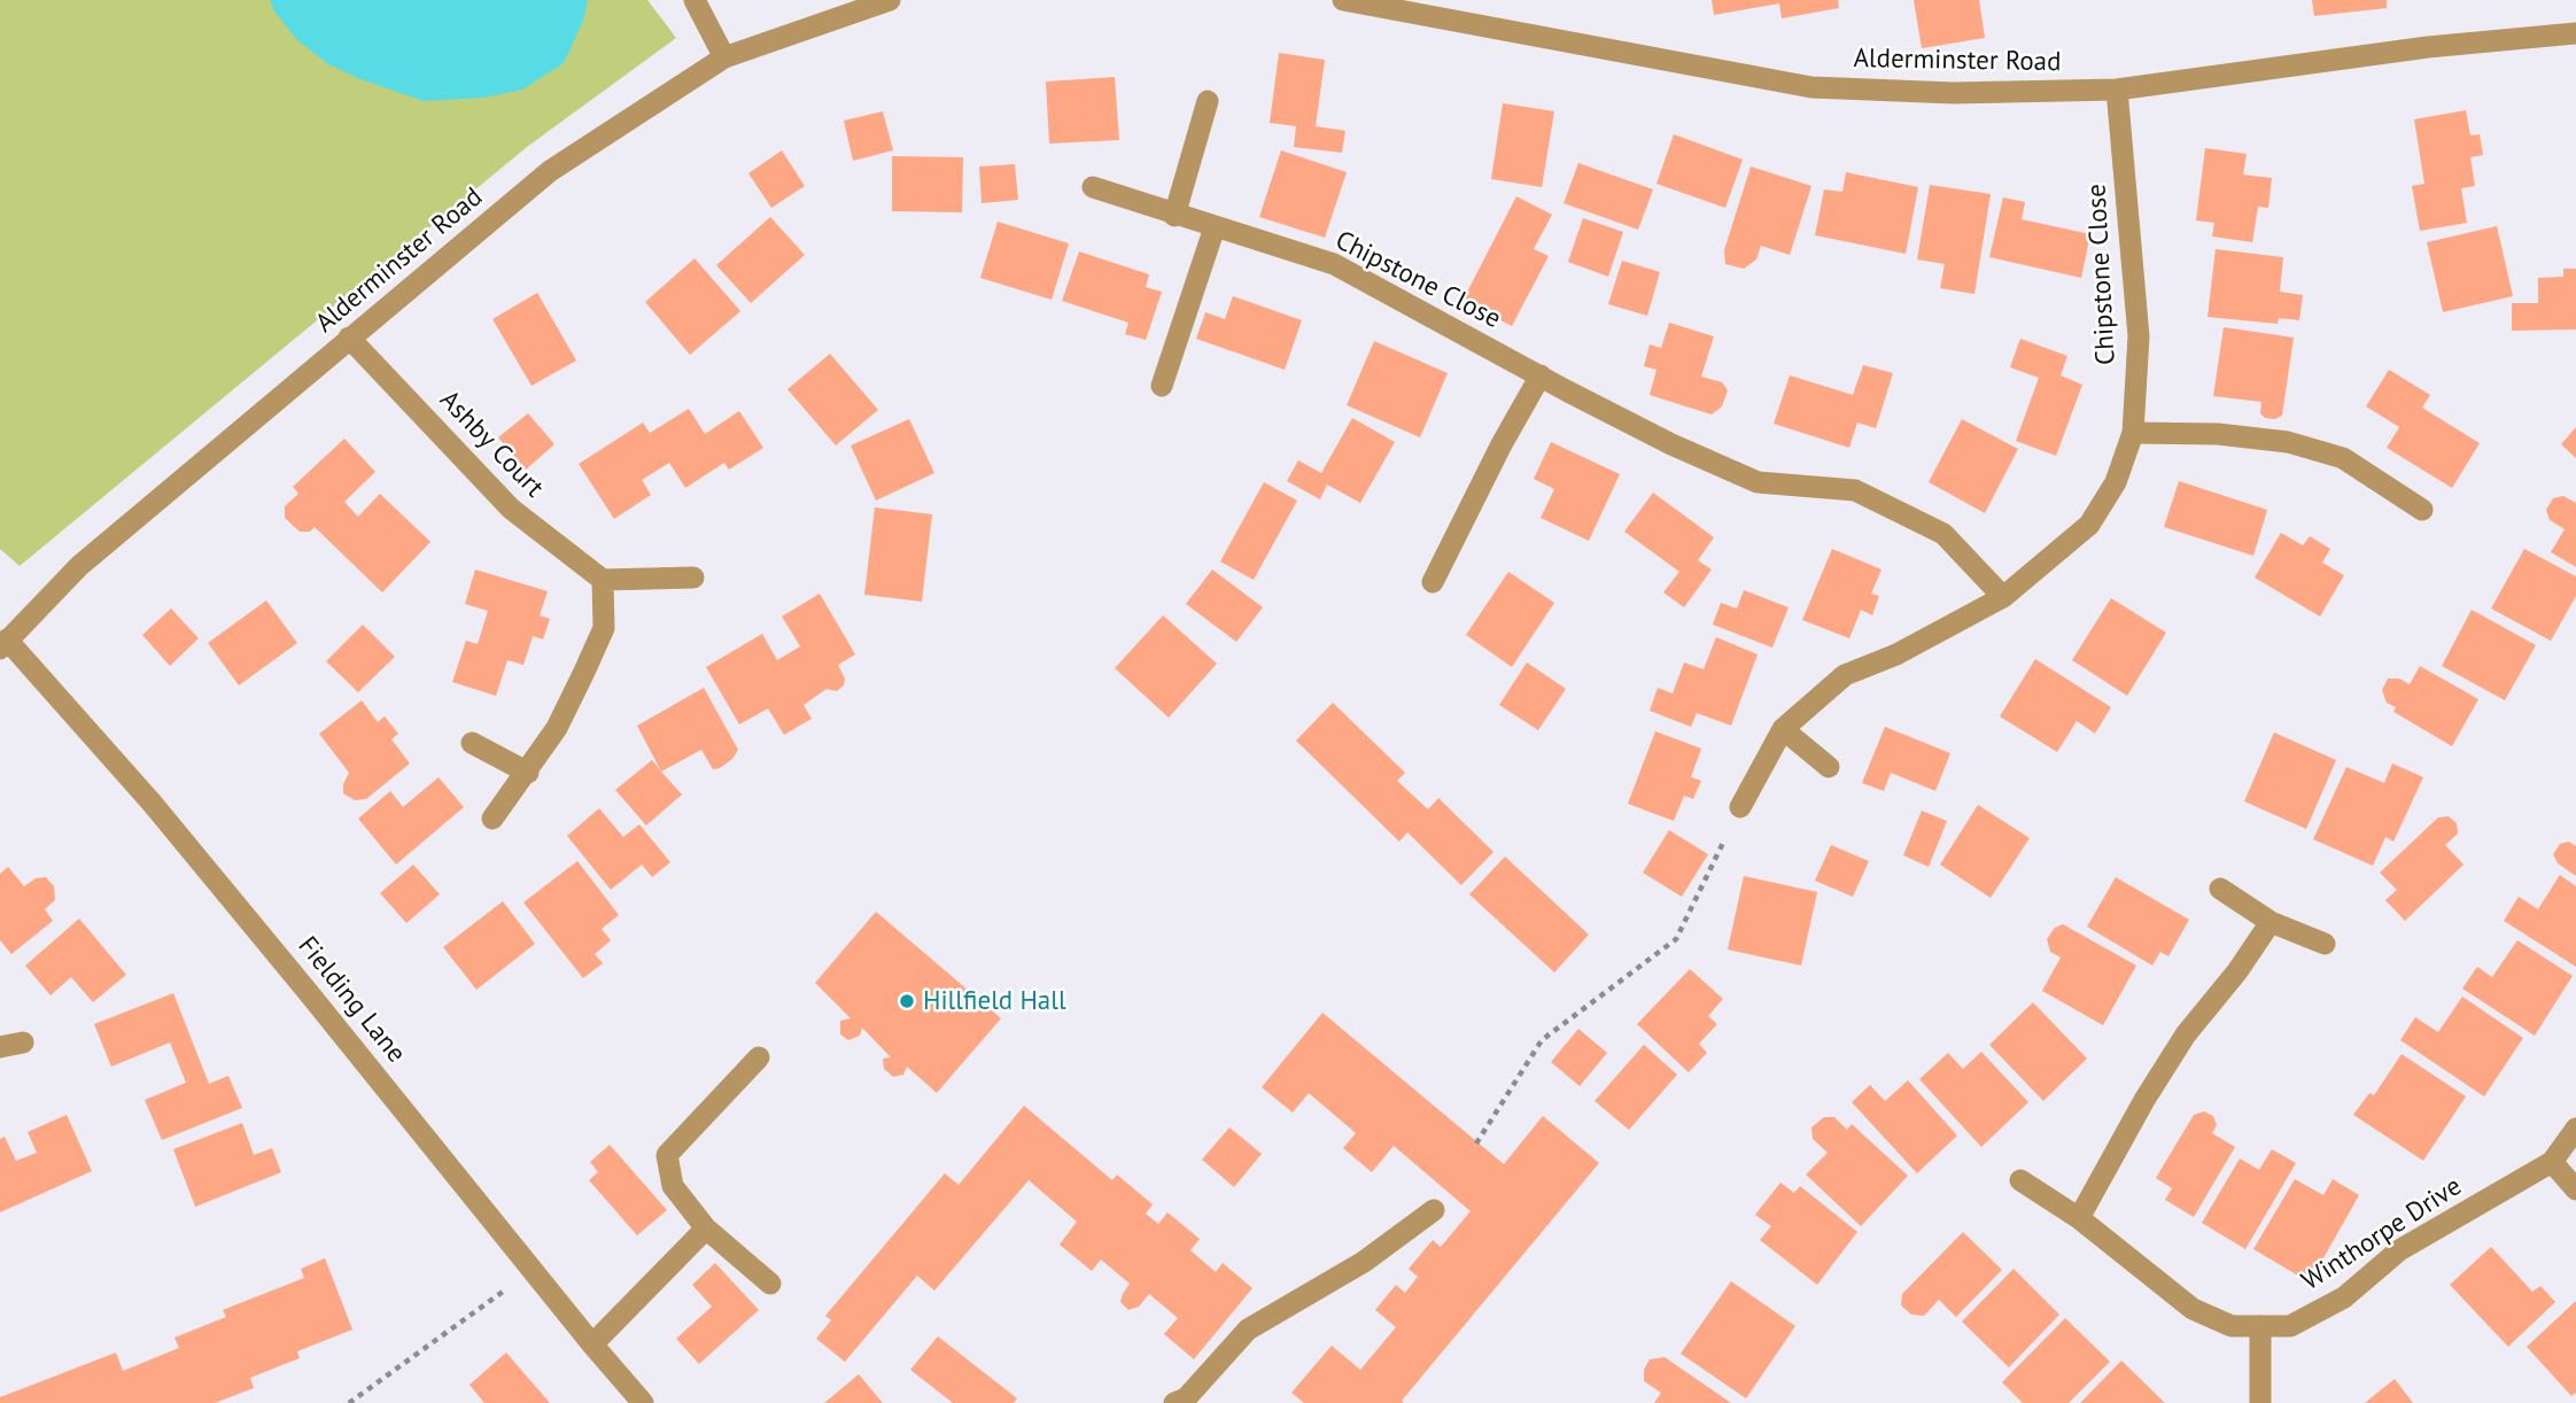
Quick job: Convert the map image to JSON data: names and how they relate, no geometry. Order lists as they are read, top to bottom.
{
  "streets": {
    "street": [
      "Alderminster Road",
      "Chipstone Close",
      "Ashby Court",
      "Fielding Lane",
      "Winthorpe Drive"
    ]
  },
  "crossings": [
    ["Alderminster Road", "Chipstone Close"],
    ["Alderminster Road", "Ashby Court"],
    ["Alderminster Road", "Fielding Lane"]
  ],
  "places": ["Hillfield Hall"]
}
